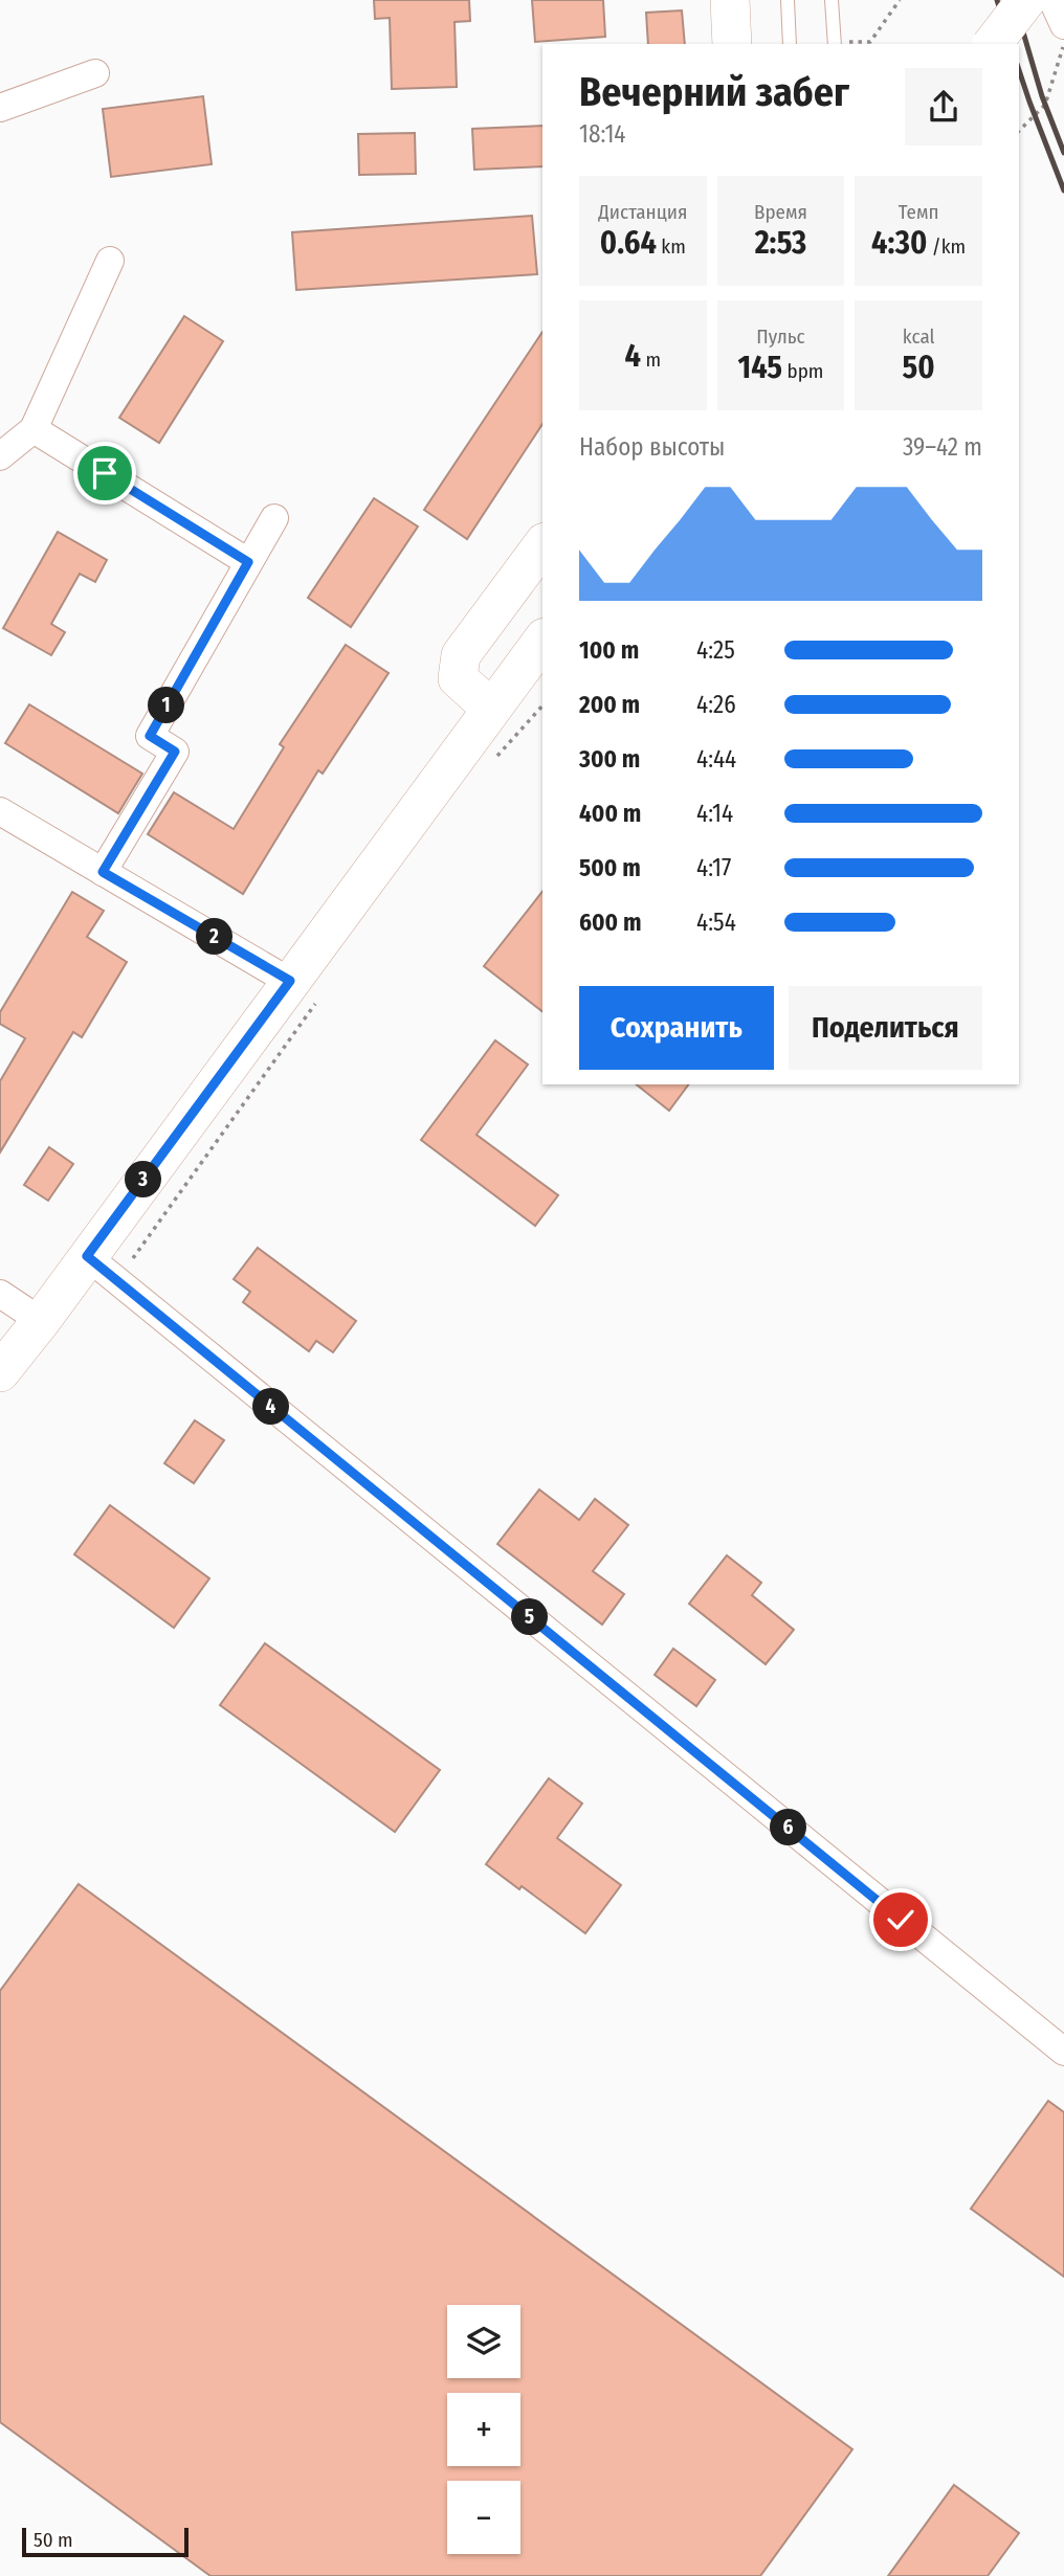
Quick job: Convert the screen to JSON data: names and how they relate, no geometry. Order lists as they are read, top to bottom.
{
  "scale_bar": "50 m",
  "page": {
    "heading": ["Вечерний забег", "18:14"],
    "stats": [
      ["Дистанция", "0.64 km"],
      ["Время", "2:53"],
      ["Темп", "4:30 /km"],
      ["4 m"],
      ["Пульс", "145 bpm"],
      ["kcal", "50"]
    ],
    "chart": ["Набор высоты", "39–42 m"],
    "list": [
      {
        "name": "100 m",
        "note": "4:25"
      },
      {
        "name": "200 m",
        "note": "4:26"
      },
      {
        "name": "300 m",
        "note": "4:44"
      },
      {
        "name": "400 m",
        "note": "4:14"
      },
      {
        "name": "500 m",
        "note": "4:17"
      },
      {
        "name": "600 m",
        "note": "4:54"
      }
    ],
    "pins": [
      "1",
      "2",
      "3",
      "4",
      "5",
      "6"
    ],
    "buttons": ["Сохранить", "Поделиться"],
    "map_buttons": ["+", "−"],
    "scale": "50 m"
  }
}
